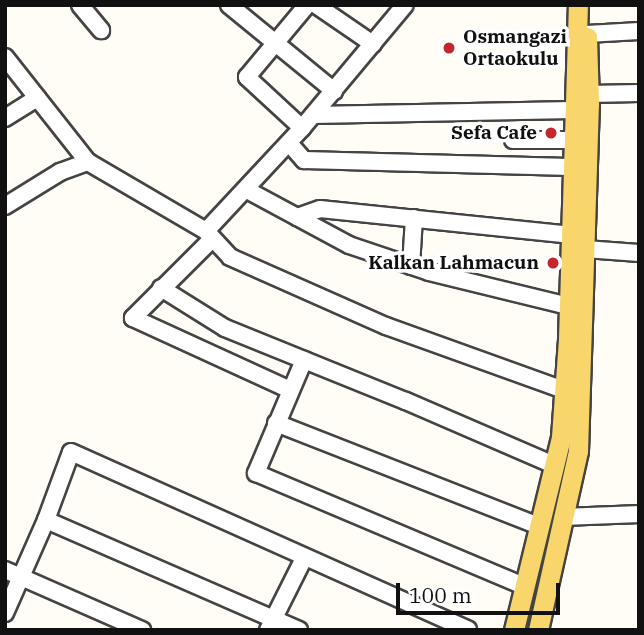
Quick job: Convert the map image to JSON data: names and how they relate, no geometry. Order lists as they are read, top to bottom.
{
  "places": ["Osmangazi Ortaokulu", "Sefa Cafe", "Kalkan Lahmacun"],
  "scale_bar": "100 m"
}
